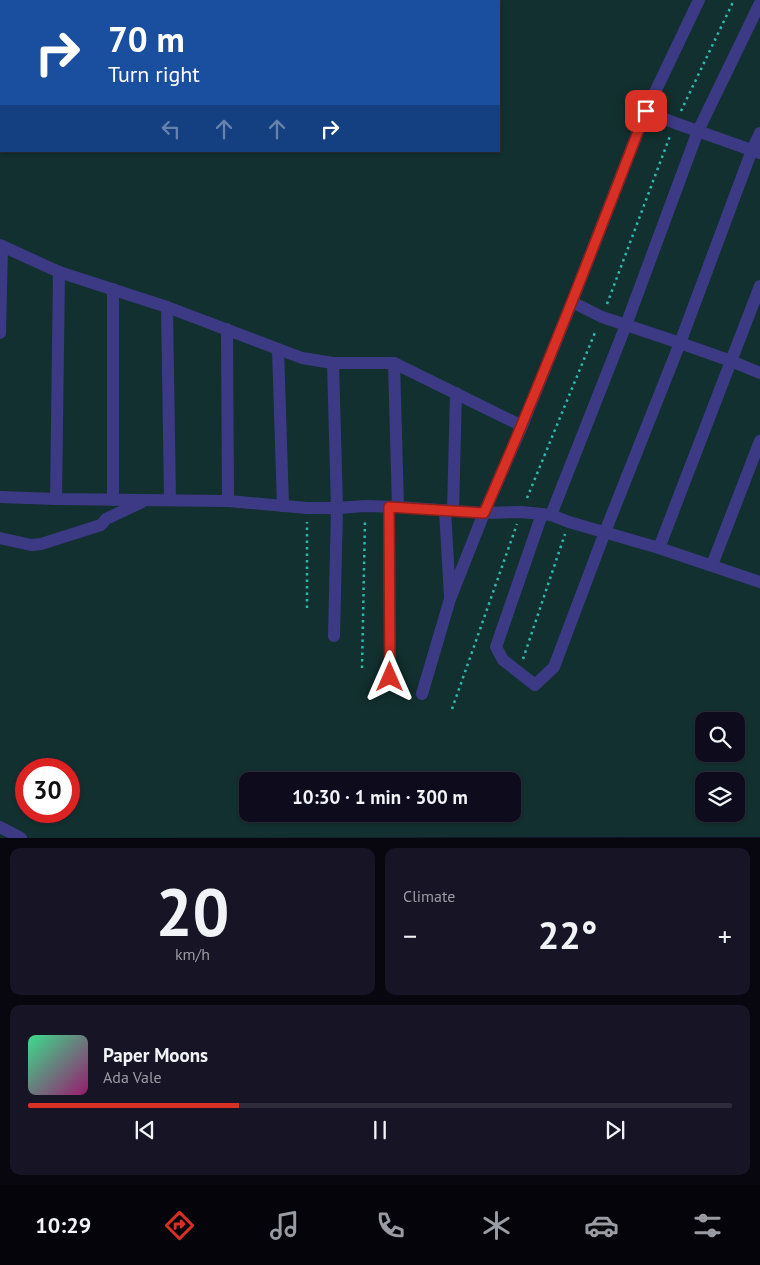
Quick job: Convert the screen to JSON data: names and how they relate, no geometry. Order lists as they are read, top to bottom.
{
  "page": {
    "turn": ["70 m", "Turn right"],
    "limit": "30",
    "trip": "10:30 · 1 min · 300 m",
    "tile": [
      ["20", "km/h"],
      "Climate"
    ],
    "heat": ["−", "22°", "+"],
    "song": ["Paper Moons", "Ada Vale"],
    "tabs": "10:29"
  }
}
